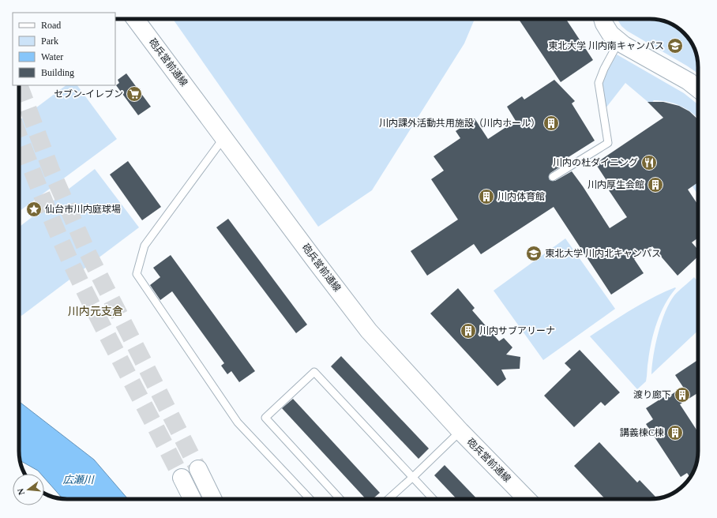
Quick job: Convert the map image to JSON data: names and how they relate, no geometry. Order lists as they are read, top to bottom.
{
  "streets": {
    "main road": ["砲兵営前通線"]
  },
  "districts": ["川内元支倉"],
  "water": ["広瀬川"],
  "places": {
    "school or university": ["東北大学 川内南キャンパス", "東北大学 川内北キャンパス"],
    "supermarket": ["セブン-イレブン"],
    "building": [
      "川内課外活動共用施設（川内ホール）",
      "川内厚生会館",
      "川内体育館",
      "川内サブアリーナ",
      "渡り廊下",
      "講義棟C棟"
    ],
    "restaurant": ["川内の杜ダイニング"],
    "place": ["仙台市川内庭球場"]
  },
  "legend": [
    "Road",
    "Park",
    "Water",
    "Building"
  ],
  "north": "left"
}
